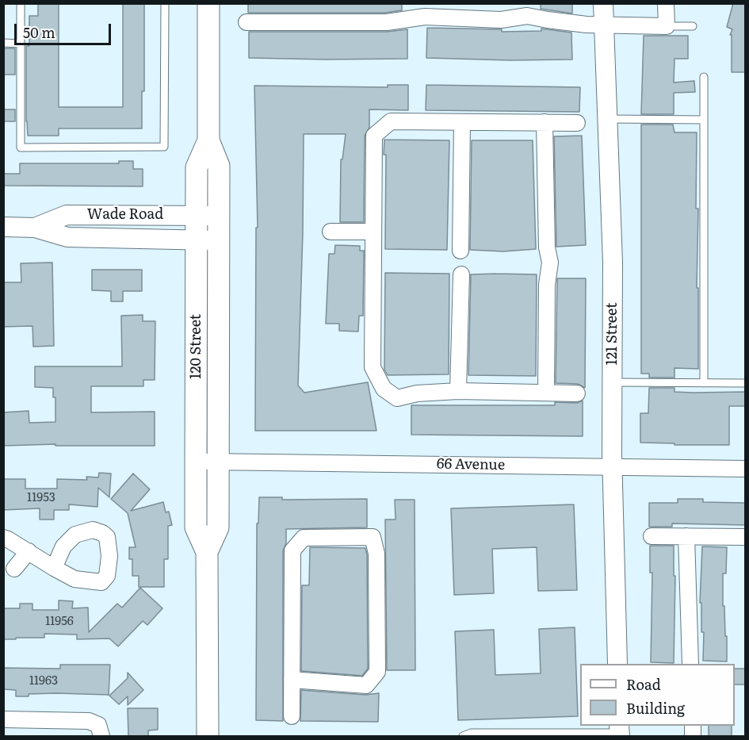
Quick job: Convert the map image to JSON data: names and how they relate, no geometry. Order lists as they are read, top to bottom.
{
  "streets": {
    "main road": ["120 Street"],
    "street": ["Wade Road", "121 Street", "66 Avenue"]
  },
  "crossings": [
    ["Wade Road", "120 Street"],
    ["121 Street", "66 Avenue"],
    ["120 Street", "66 Avenue"]
  ],
  "house_numbers": ["11953", "11956", "11963"],
  "legend": ["Road", "Building"],
  "scale_bar": "50 m"
}
